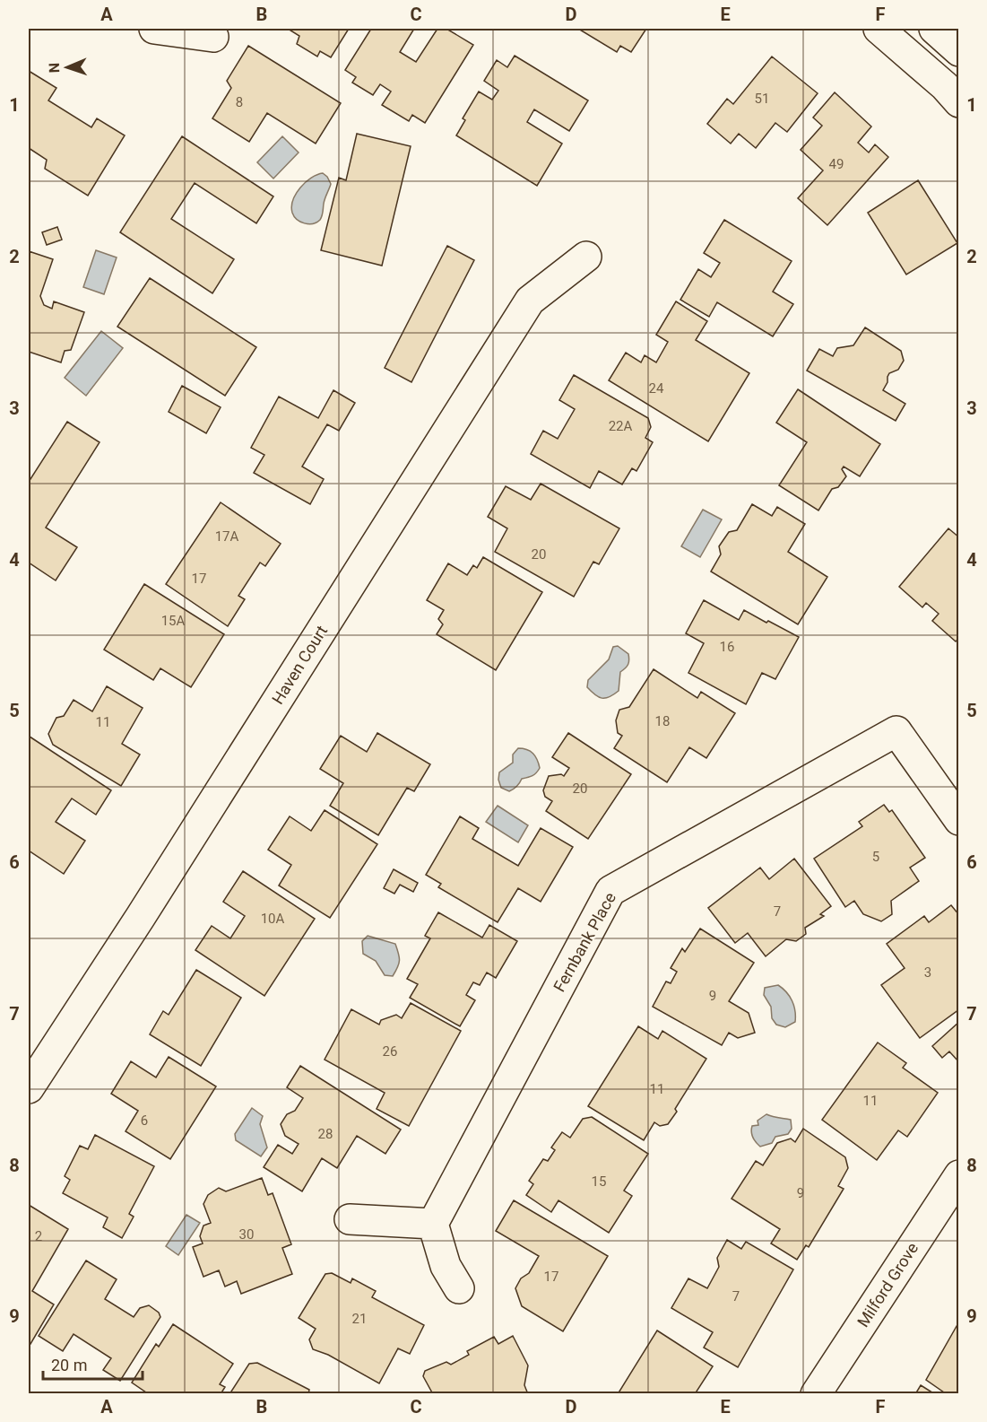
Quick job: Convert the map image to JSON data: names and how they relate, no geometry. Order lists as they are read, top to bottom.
{
  "streets": {
    "street": ["Haven Court", "Fernbank Place", "Milford Grove"]
  },
  "house_numbers": [
    "51",
    "8",
    "49",
    "24",
    "22A",
    "17A",
    "20",
    "17",
    "15A",
    "16",
    "18",
    "11",
    "20",
    "5",
    "7",
    "10A",
    "3",
    "9",
    "26",
    "11",
    "11",
    "6",
    "28",
    "15",
    "9",
    "30",
    "2",
    "17",
    "7",
    "21"
  ],
  "scale_bar": "20 m",
  "north": "left",
  "grid": {
    "columns": [
      "A",
      "B",
      "C",
      "D",
      "E",
      "F"
    ],
    "rows": [
      "1",
      "2",
      "3",
      "4",
      "5",
      "6",
      "7",
      "8",
      "9"
    ]
  }
}
